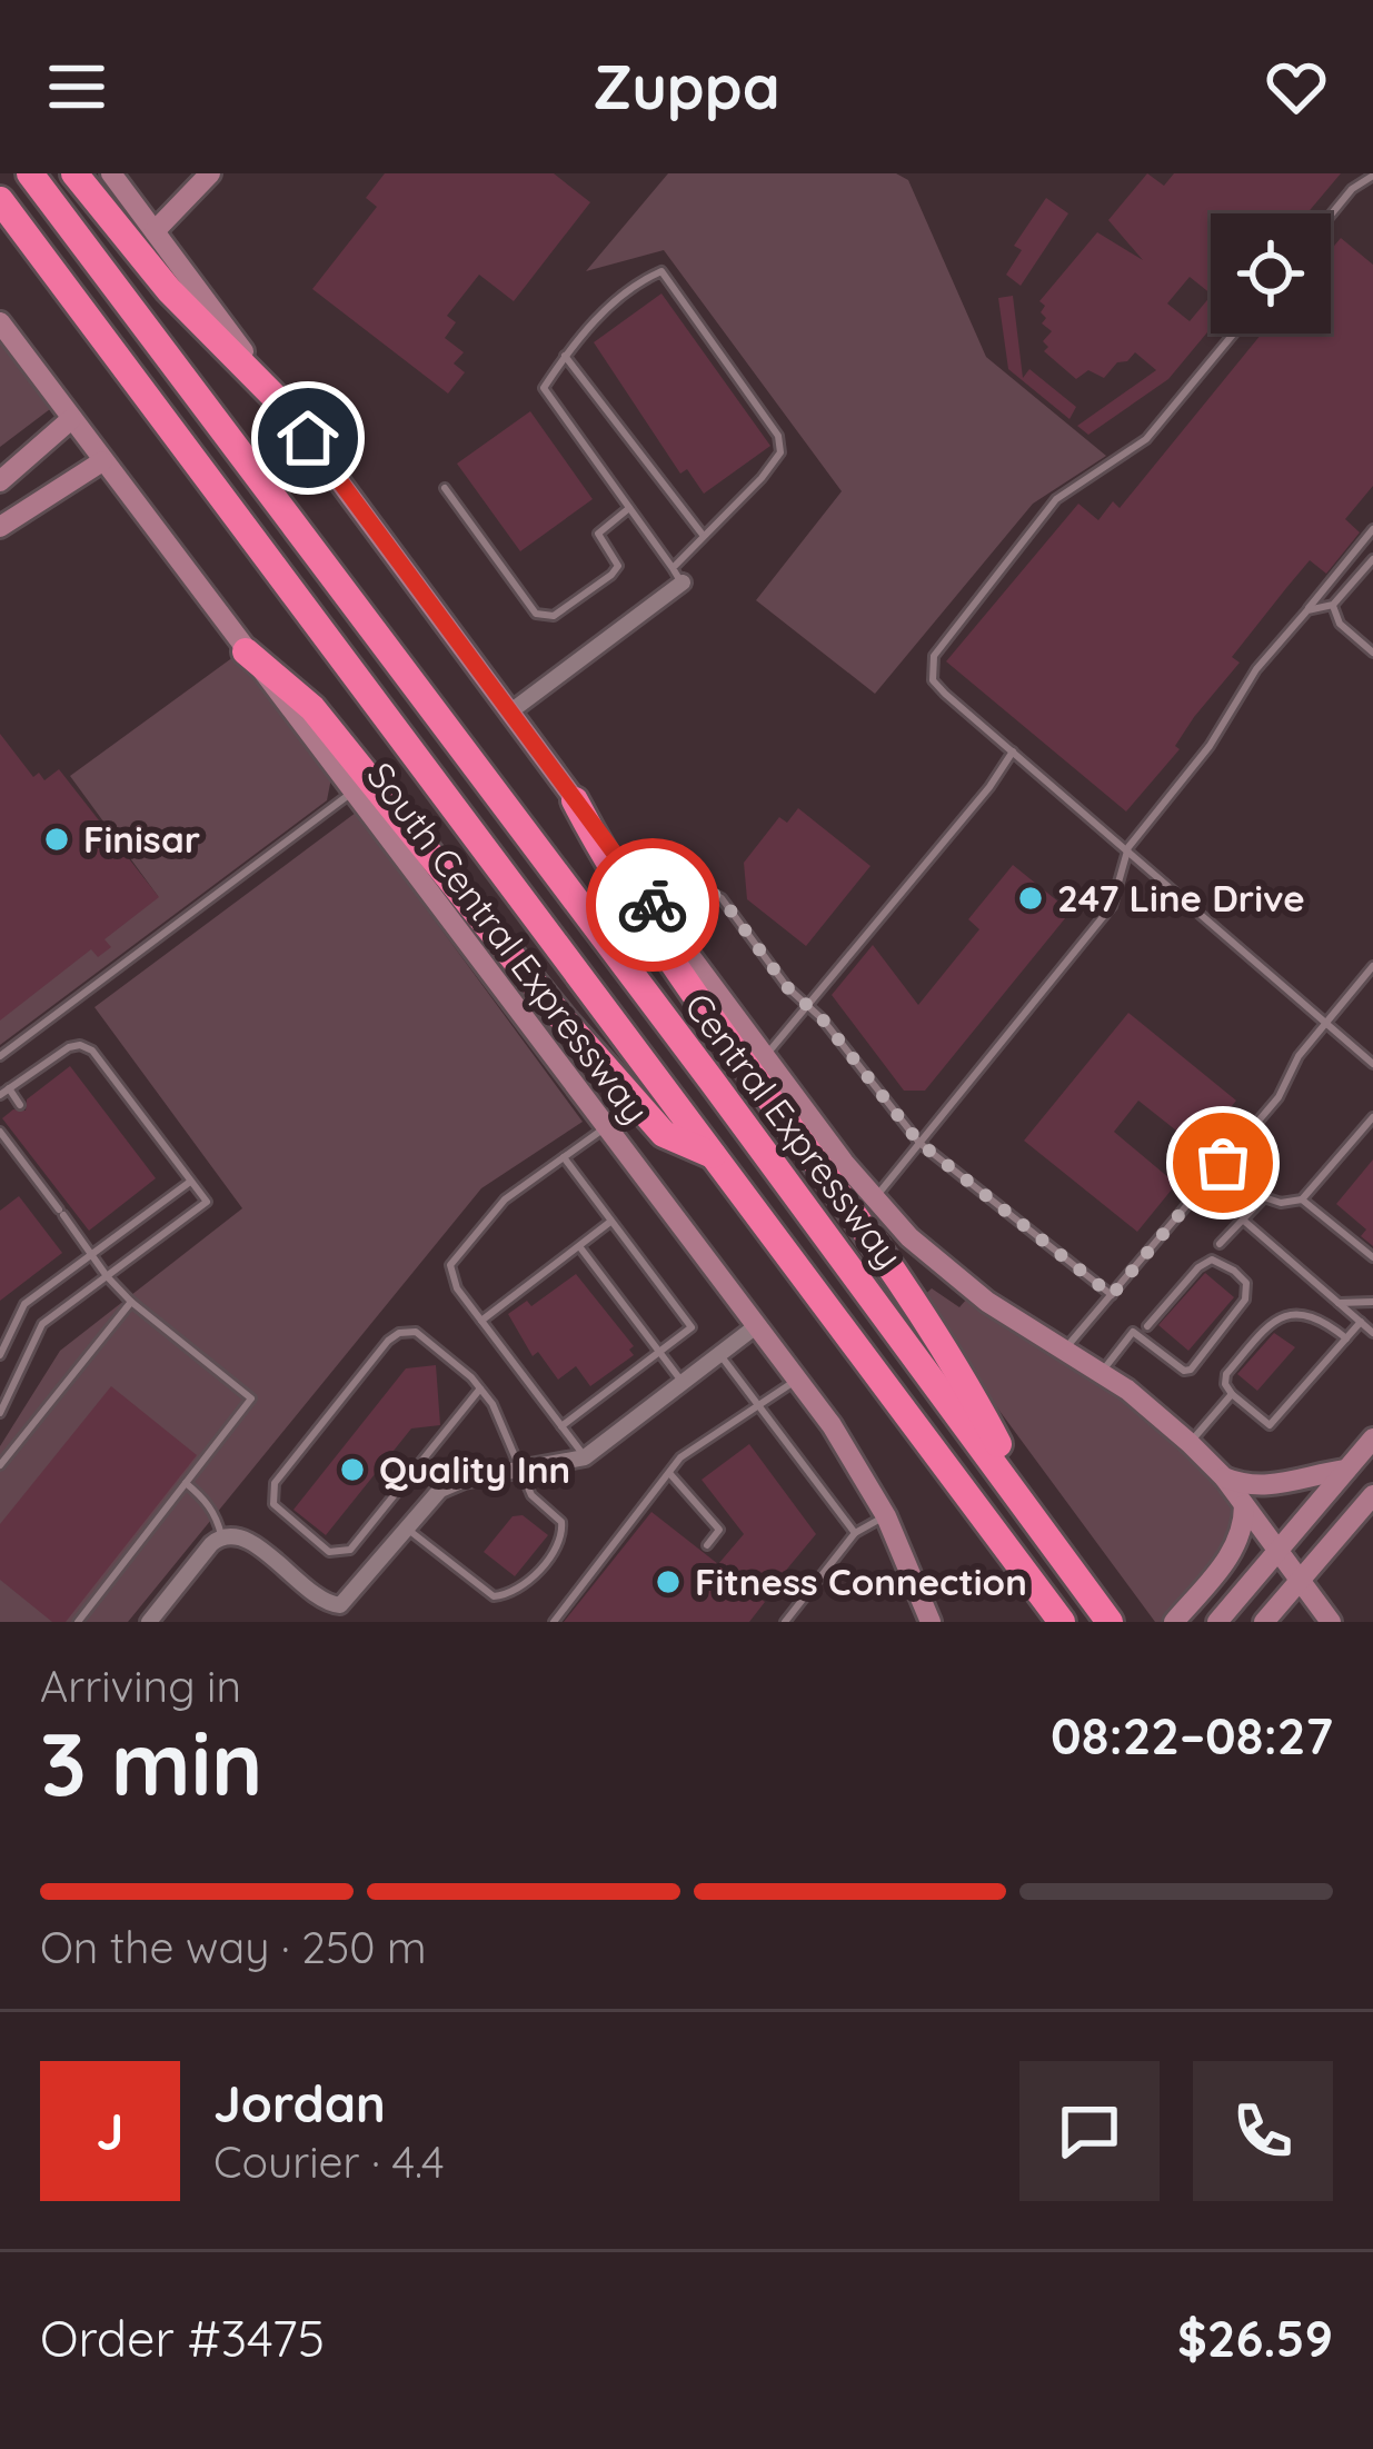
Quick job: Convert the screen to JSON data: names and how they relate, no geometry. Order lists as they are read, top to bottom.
{
  "streets": {
    "highway": ["Central Expressway"],
    "main road": ["South Central Expressway"]
  },
  "places": [
    "Finisar",
    "247 Line Drive",
    "Quality Inn",
    "Fitness Connection"
  ],
  "page": {
    "header": "Zuppa",
    "heading": ["3 min", "Arriving in", "08:22–08:27"],
    "panel": [
      "Jordan",
      "Courier · 4.4",
      "Order #3475",
      "$26.59"
    ],
    "bar": "On the way · 250 m",
    "round": "J"
  }
}
